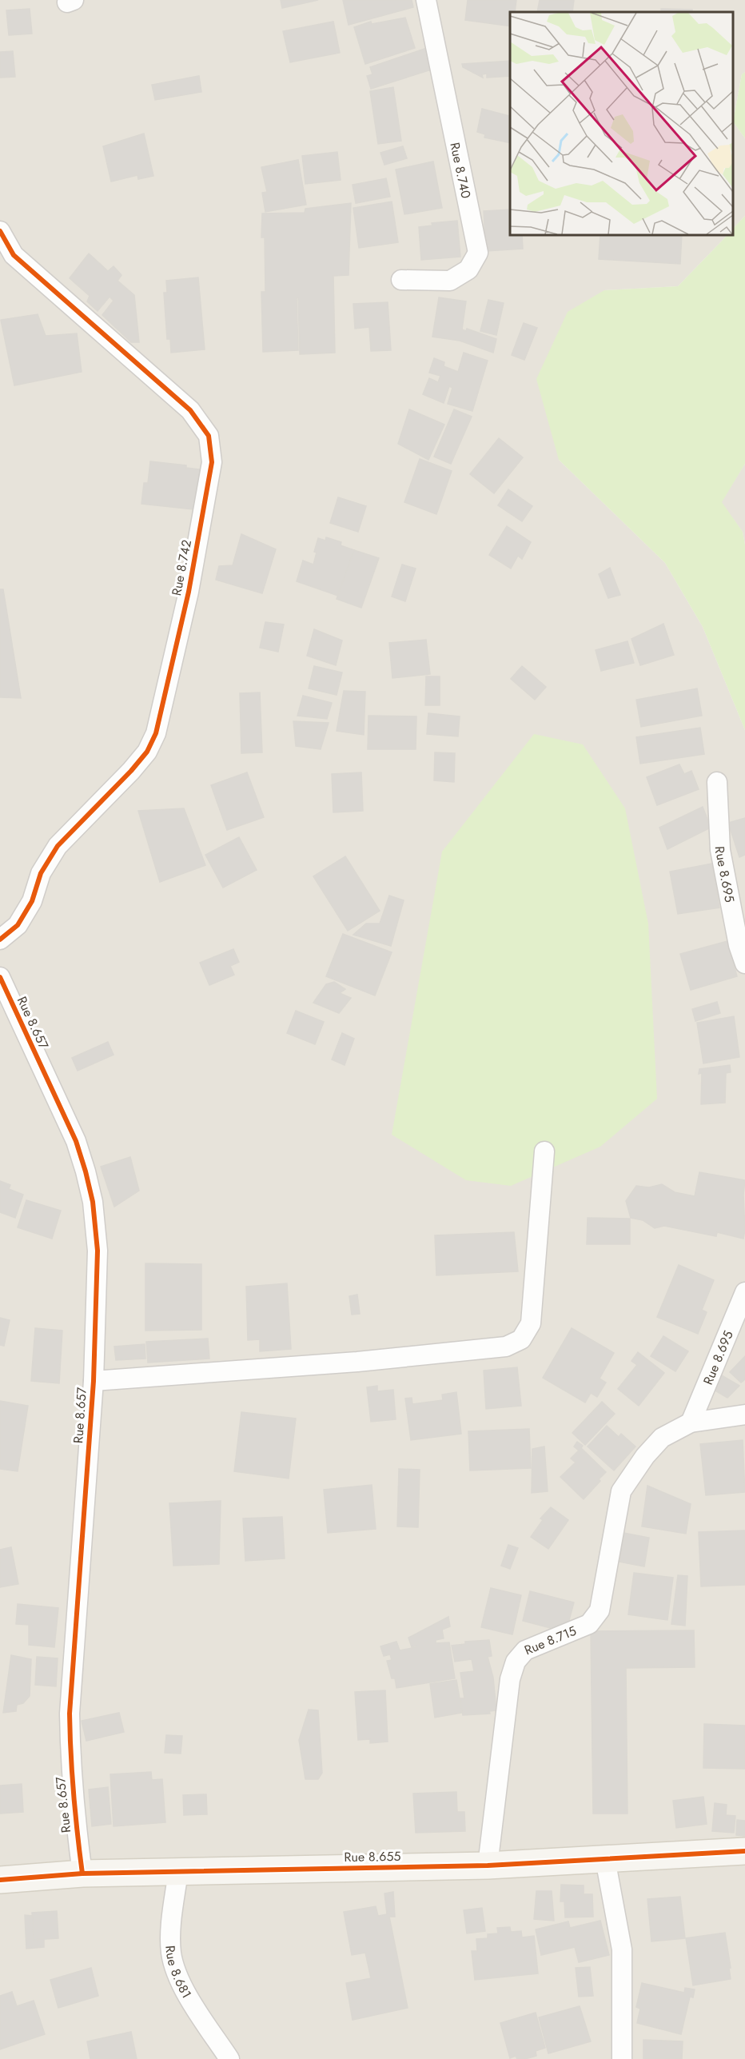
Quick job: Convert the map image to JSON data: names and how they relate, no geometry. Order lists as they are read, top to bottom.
{
  "streets": {
    "street": [
      "Rue 8.740",
      "Rue 8.742",
      "Rue 8.695",
      "Rue 8.657",
      "Rue 8.715",
      "Rue 8.655",
      "Rue 8.681"
    ]
  },
  "crossings": [
    ["Rue 8.695", "Rue 8.715"],
    ["Rue 8.657", "Rue 8.655"],
    ["Rue 8.715", "Rue 8.655"],
    ["Rue 8.655", "Rue 8.681"]
  ]
}
